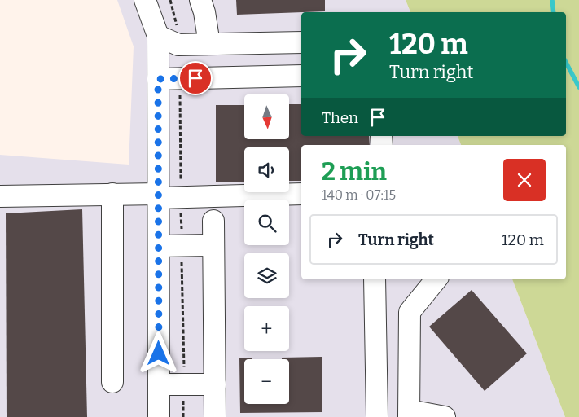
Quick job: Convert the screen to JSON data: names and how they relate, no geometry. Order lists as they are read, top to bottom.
{
  "north": "bottom",
  "page": {
    "turn": ["120 m", "Turn right"],
    "map_buttons": ["+", "−"],
    "then": "Then",
    "heading": ["2 min", "140 m · 07:15"],
    "list": [
      {
        "name": "Turn right",
        "value": "120 m"
      }
    ]
  }
}
